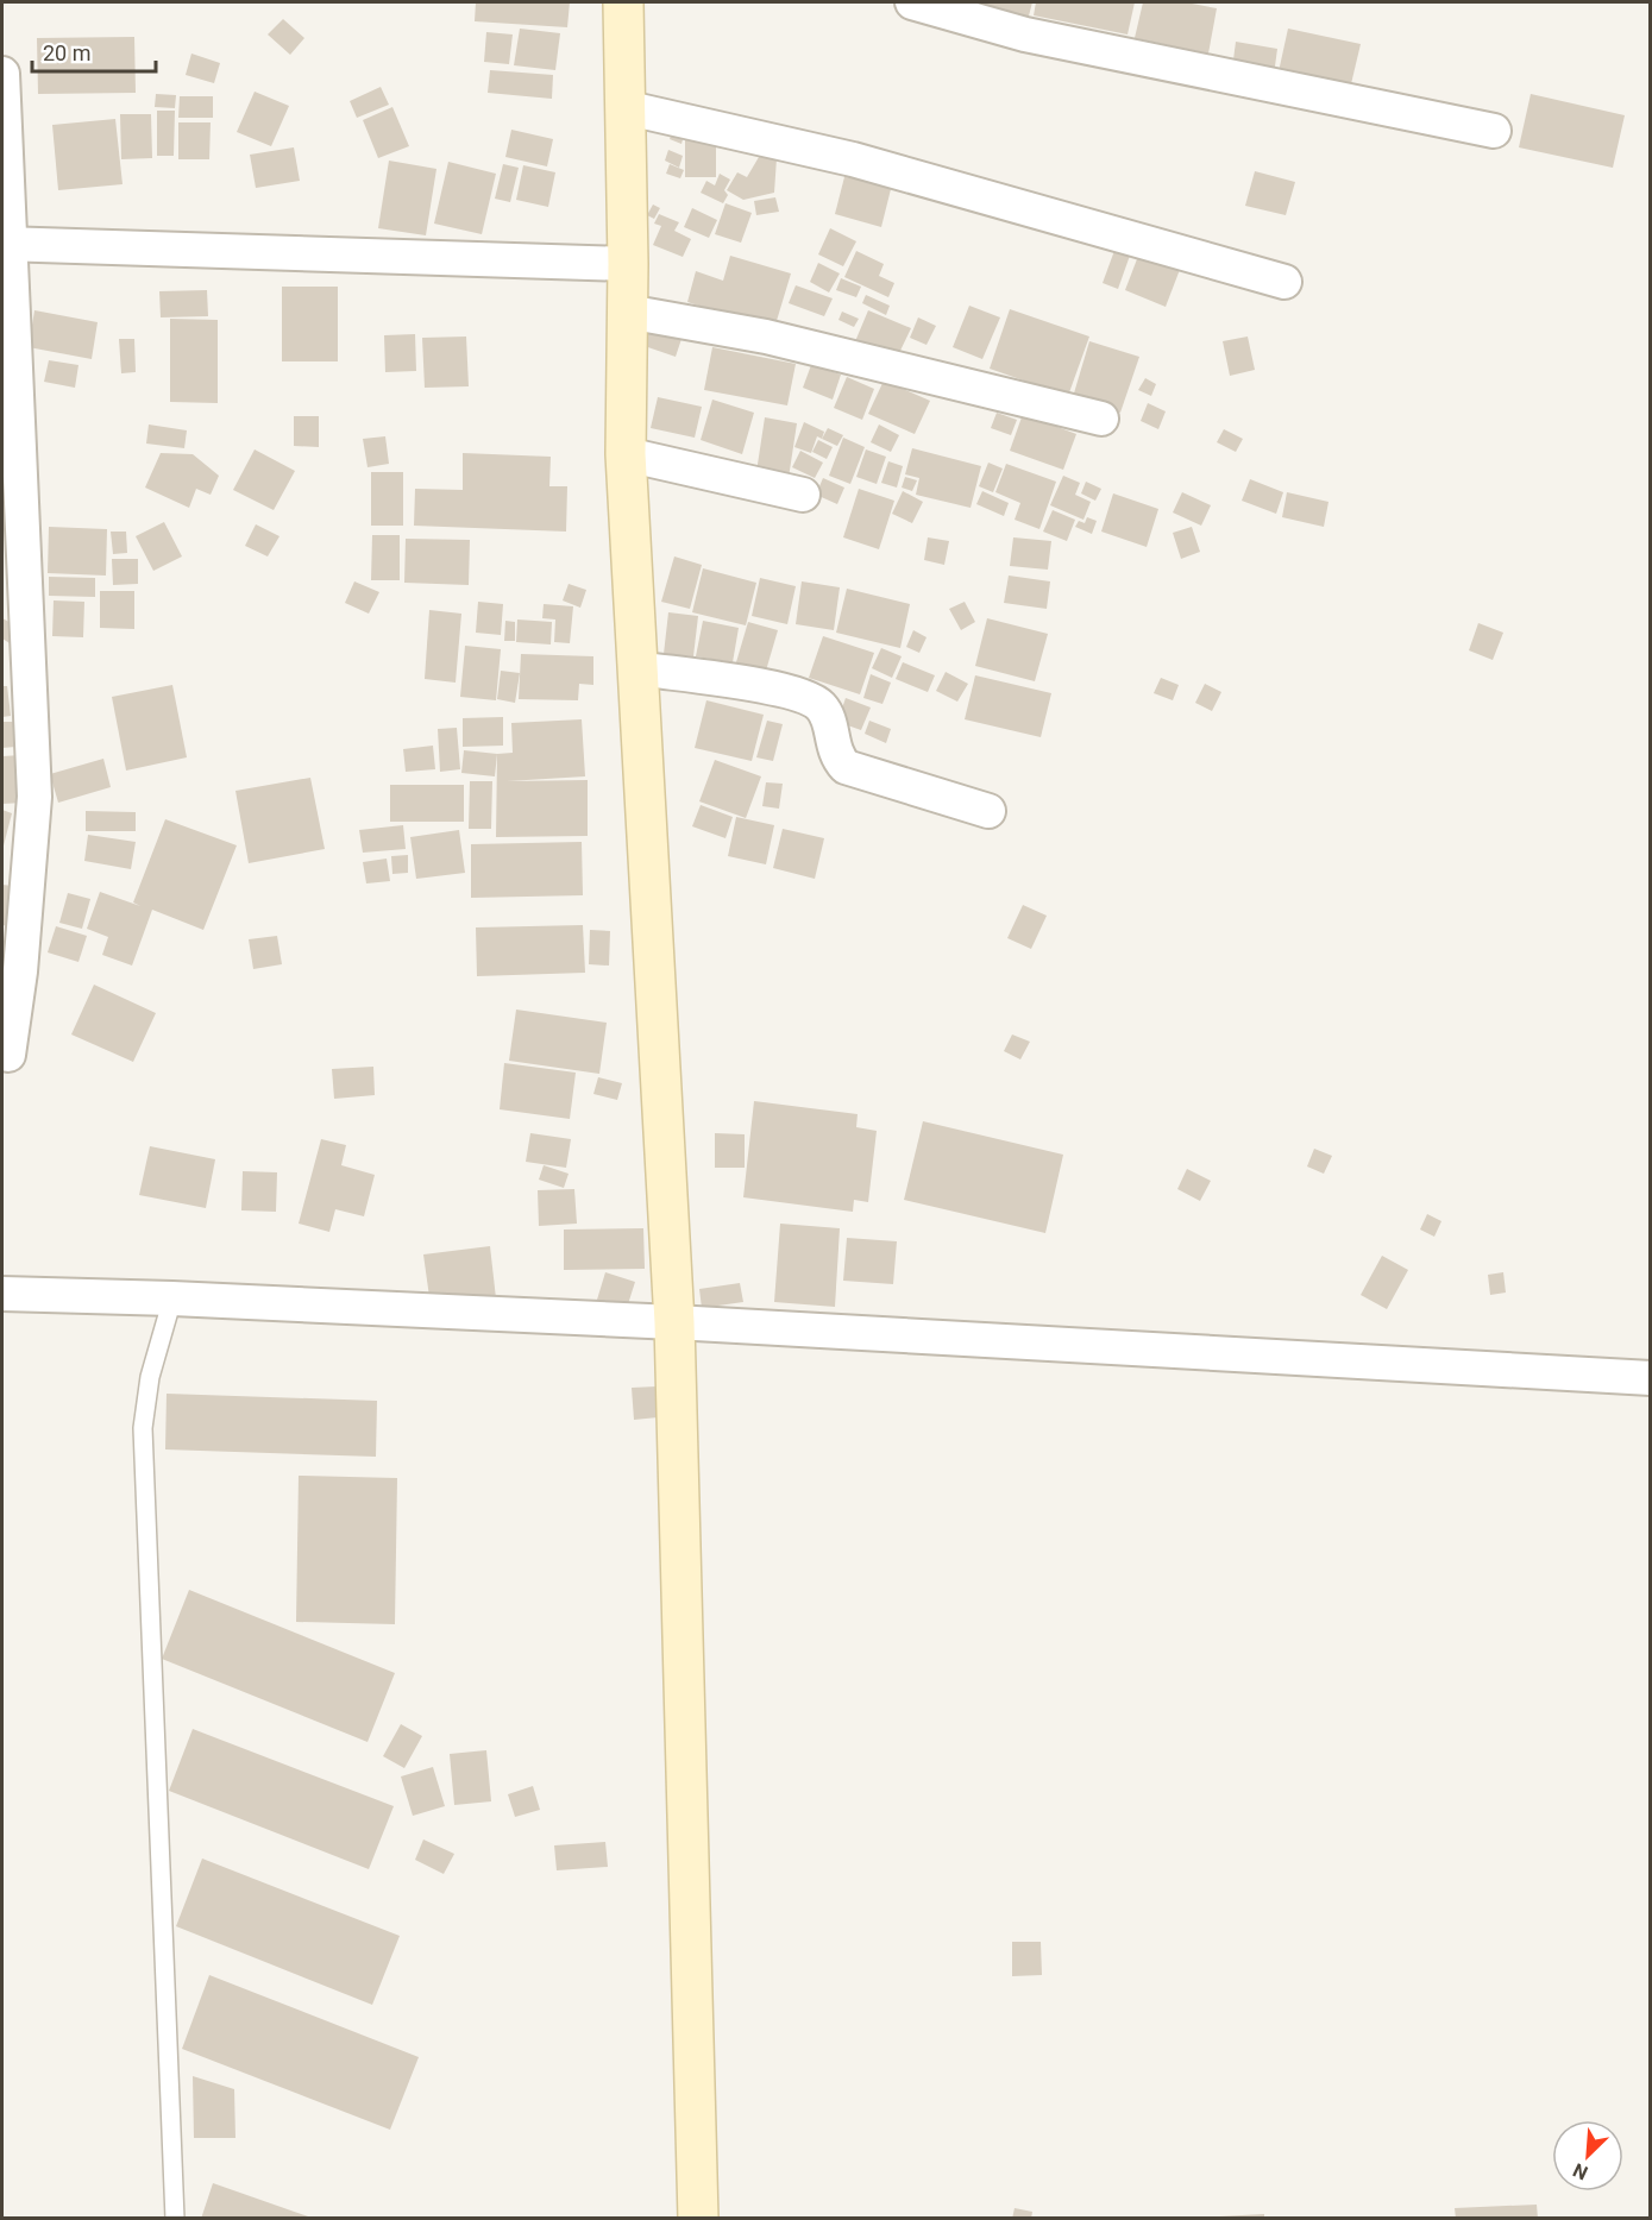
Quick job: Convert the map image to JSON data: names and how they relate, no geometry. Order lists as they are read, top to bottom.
{
  "scale_bar": "20 m",
  "north": "bottom left"
}
